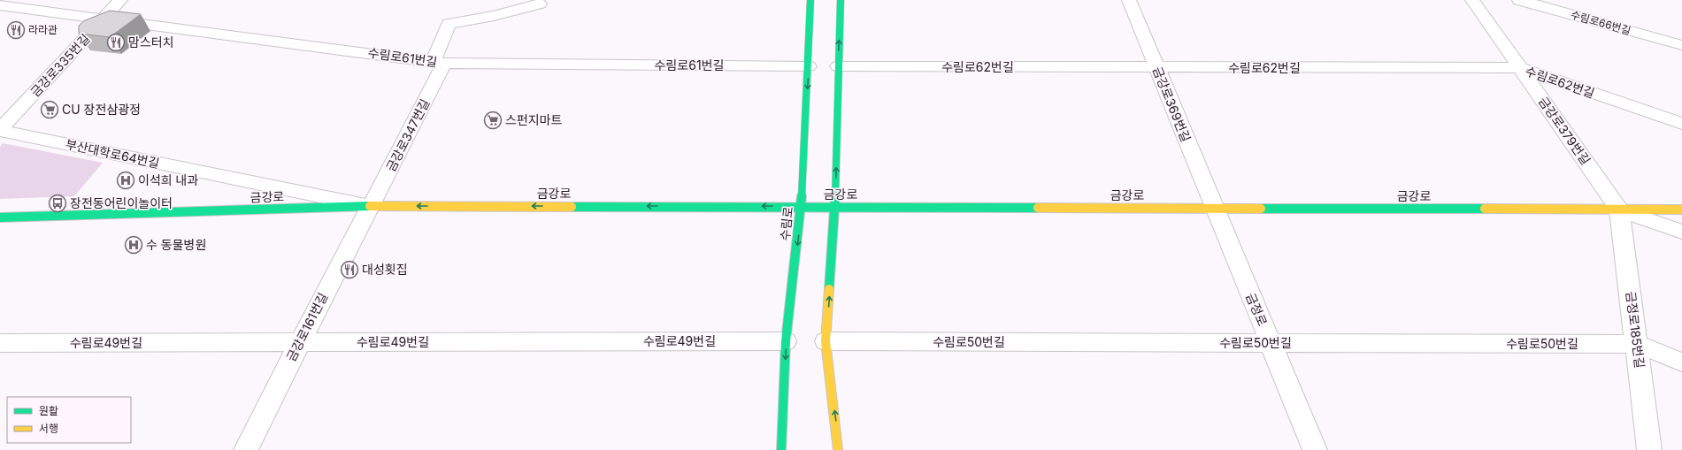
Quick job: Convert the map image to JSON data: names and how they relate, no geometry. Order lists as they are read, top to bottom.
{
  "streets": {
    "main road": ["금강로", "수림로"],
    "street": [
      "수림로66번길",
      "수림로61번길",
      "금강로335번길",
      "수림로62번길",
      "금강로369번길",
      "금강로379번길",
      "금강로347번길",
      "부산대학로64번길",
      "금정로",
      "금강로161번길",
      "금정로185번길",
      "수림로49번길",
      "수림로50번길"
    ]
  },
  "crossings": [
    ["수림로61번길", "금강로335번길"],
    ["수림로61번길", "금강로347번길"],
    ["수림로61번길", "수림로"],
    ["금강로335번길", "부산대학로64번길"],
    ["수림로62번길", "금강로369번길"],
    ["수림로62번길", "금강로379번길"],
    ["금강로369번길", "금강로"],
    ["금강로369번길", "금정로"],
    ["금강로379번길", "금강로"],
    ["금강로379번길", "금정로185번길"],
    ["금강로347번길", "부산대학로64번길"],
    ["금강로347번길", "금강로"],
    ["금강로347번길", "금강로161번길"],
    ["부산대학로64번길", "금강로"],
    ["부산대학로64번길", "금강로161번길"],
    ["금강로", "수림로"],
    ["금강로", "금정로"],
    ["금강로", "금강로161번길"],
    ["금강로", "금정로185번길"],
    ["수림로", "수림로49번길"],
    ["금정로", "수림로50번길"],
    ["금강로161번길", "수림로49번길"],
    ["금정로185번길", "수림로50번길"]
  ],
  "places": {
    "restaurant": ["라라관", "맘스터치", "대성횟집"],
    "supermarket": ["CU 장전삼광정", "스펀지마트"],
    "hospital": ["이석희 내과", "수 동물병원"],
    "bus stop": ["장전동어린이놀이터"]
  },
  "legend": ["원활", "서행"]
}
